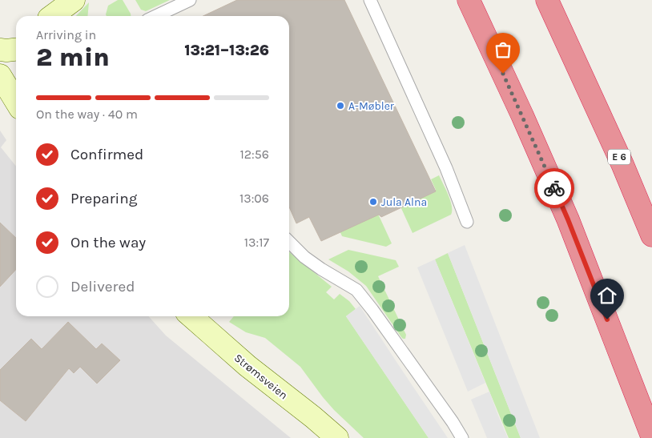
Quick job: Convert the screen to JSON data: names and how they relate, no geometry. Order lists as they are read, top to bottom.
{
  "streets": {
    "highway": ["E 6"],
    "main road": ["Strømsveien"]
  },
  "places": ["A-Møbler", "Jula Alna"],
  "page": {
    "heading": ["2 min", "Arriving in", "13:21–13:26"],
    "bar": "On the way · 40 m",
    "list": [
      ["Confirmed", "12:56"],
      ["Preparing", "13:06"],
      ["On the way", "13:17"],
      "Delivered"
    ]
  }
}
